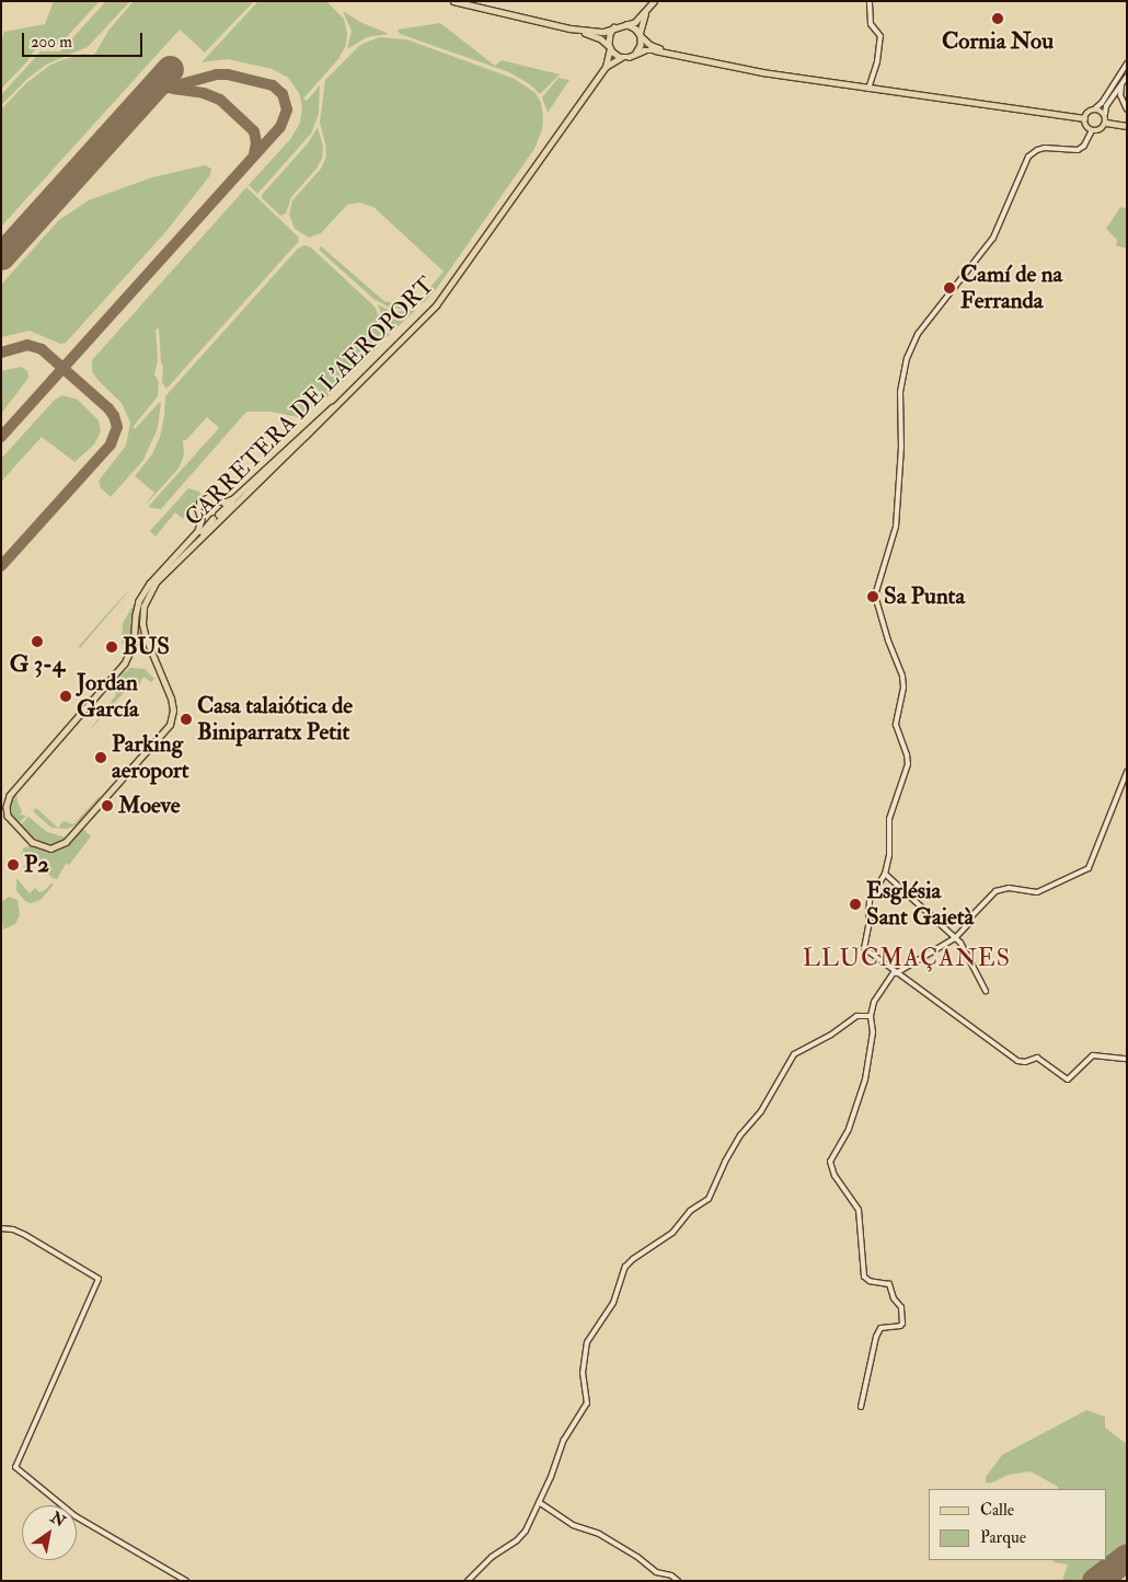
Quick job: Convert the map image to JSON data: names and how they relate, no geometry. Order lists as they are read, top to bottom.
{
  "streets": {
    "main road": ["CARRETERA DE L'AEROPORT"]
  },
  "districts": ["LLUCMAÇANES"],
  "places": [
    "Cornia Nou",
    "Camí de na Ferranda",
    "Sa Punta",
    "G 3-4",
    "BUS",
    "Jordan García",
    "Casa talaiótica de Biniparratx Petit",
    "Parking aeroport",
    "Moeve",
    "P2",
    "Església Sant Gaietà"
  ],
  "legend": ["Calle", "Parque"],
  "scale_bar": "200 m",
  "north": "top right"
}
